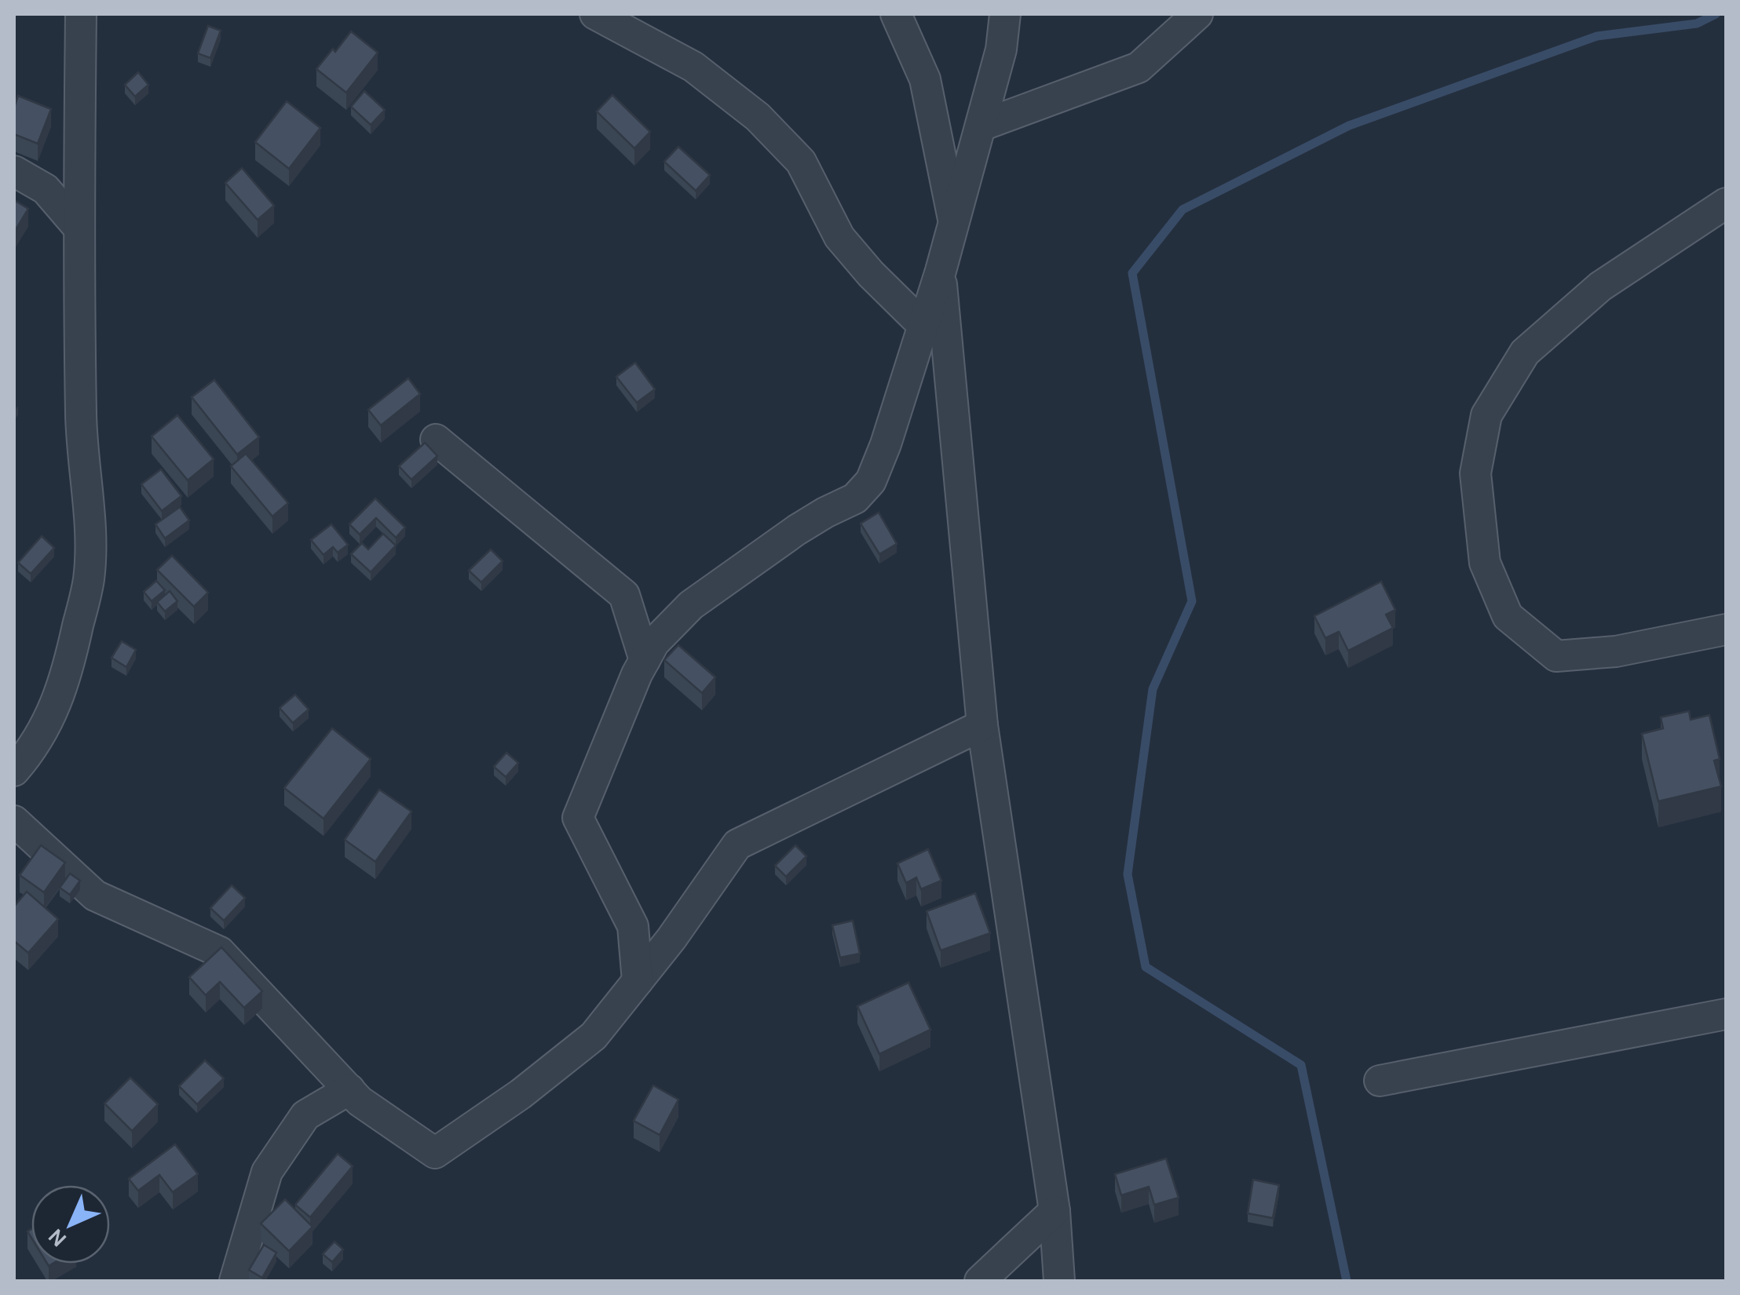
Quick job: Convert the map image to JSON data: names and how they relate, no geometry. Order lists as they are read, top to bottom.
{
  "north": "bottom left"
}
